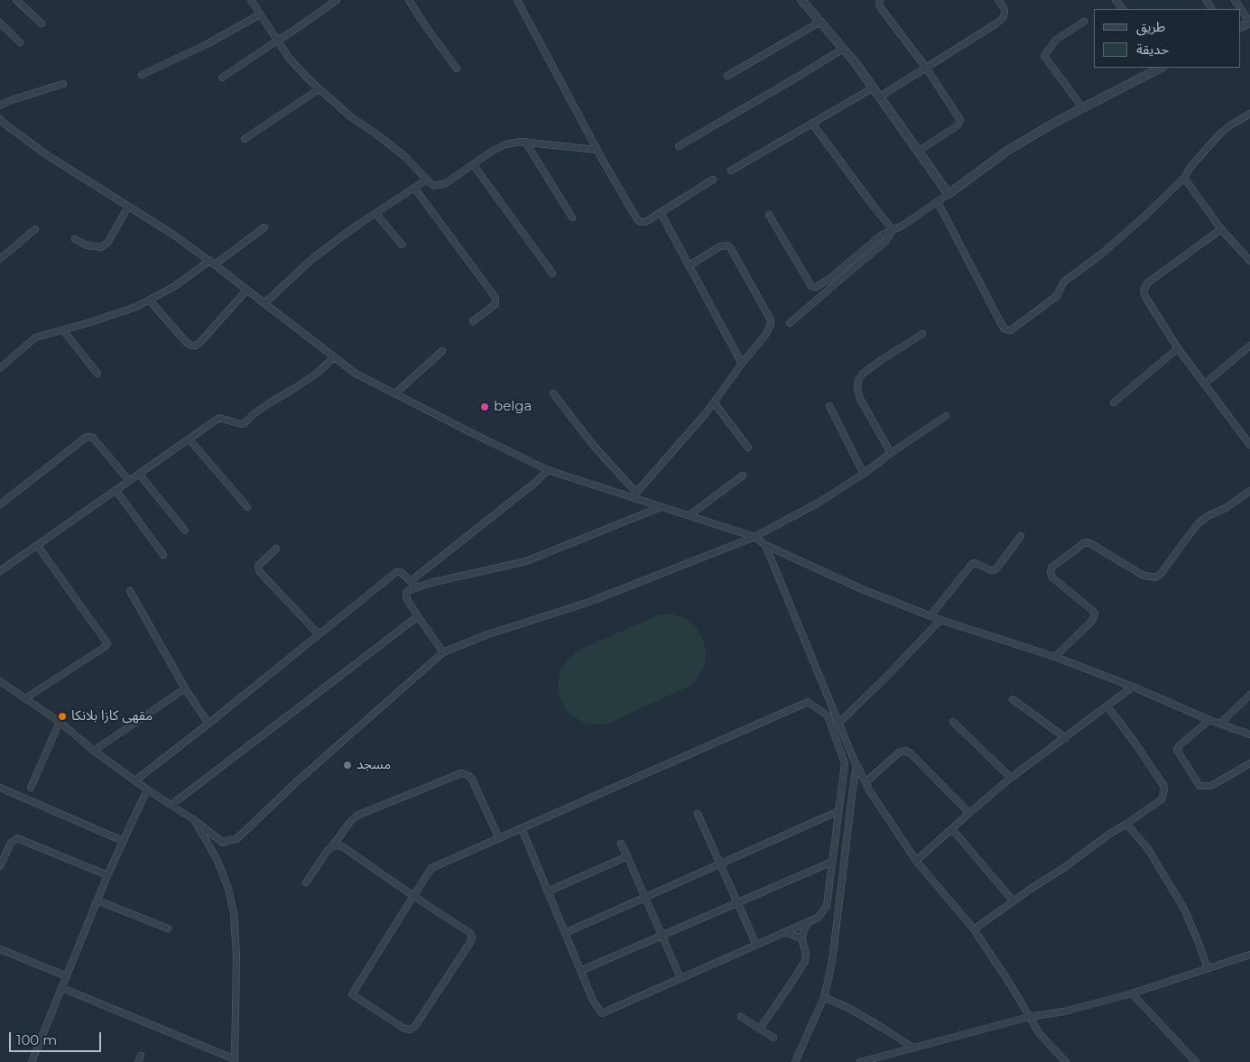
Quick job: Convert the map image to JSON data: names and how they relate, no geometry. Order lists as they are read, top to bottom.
{
  "places": ["belga", "مقهى كازا بلانكا", "مسجد"],
  "legend": ["طريق", "حديقة"],
  "scale_bar": "100 m"
}
